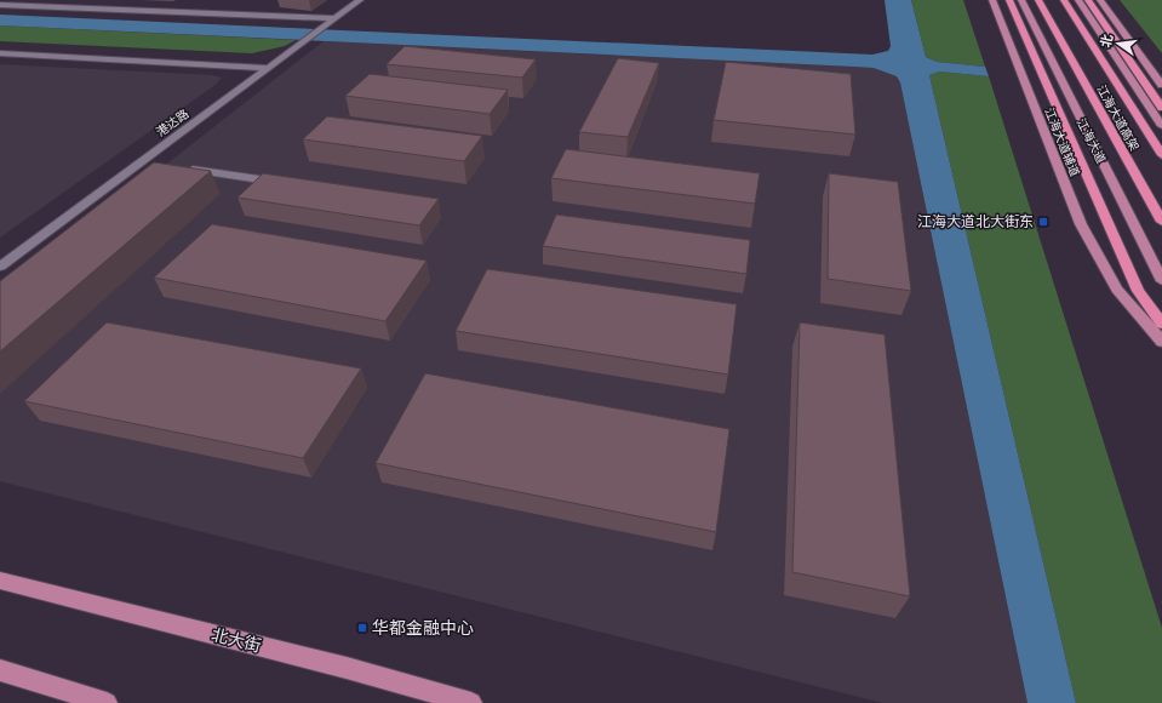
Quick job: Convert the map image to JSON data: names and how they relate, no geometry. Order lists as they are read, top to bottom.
{
  "streets": {
    "highway": ["江海大道高架"],
    "main road": ["江海大道", "江海大道辅道", "北大街"],
    "street": ["港达路"]
  },
  "places": {
    "transit": ["江海大道北大街东", "华都金融中心"]
  },
  "north": "left"
}
